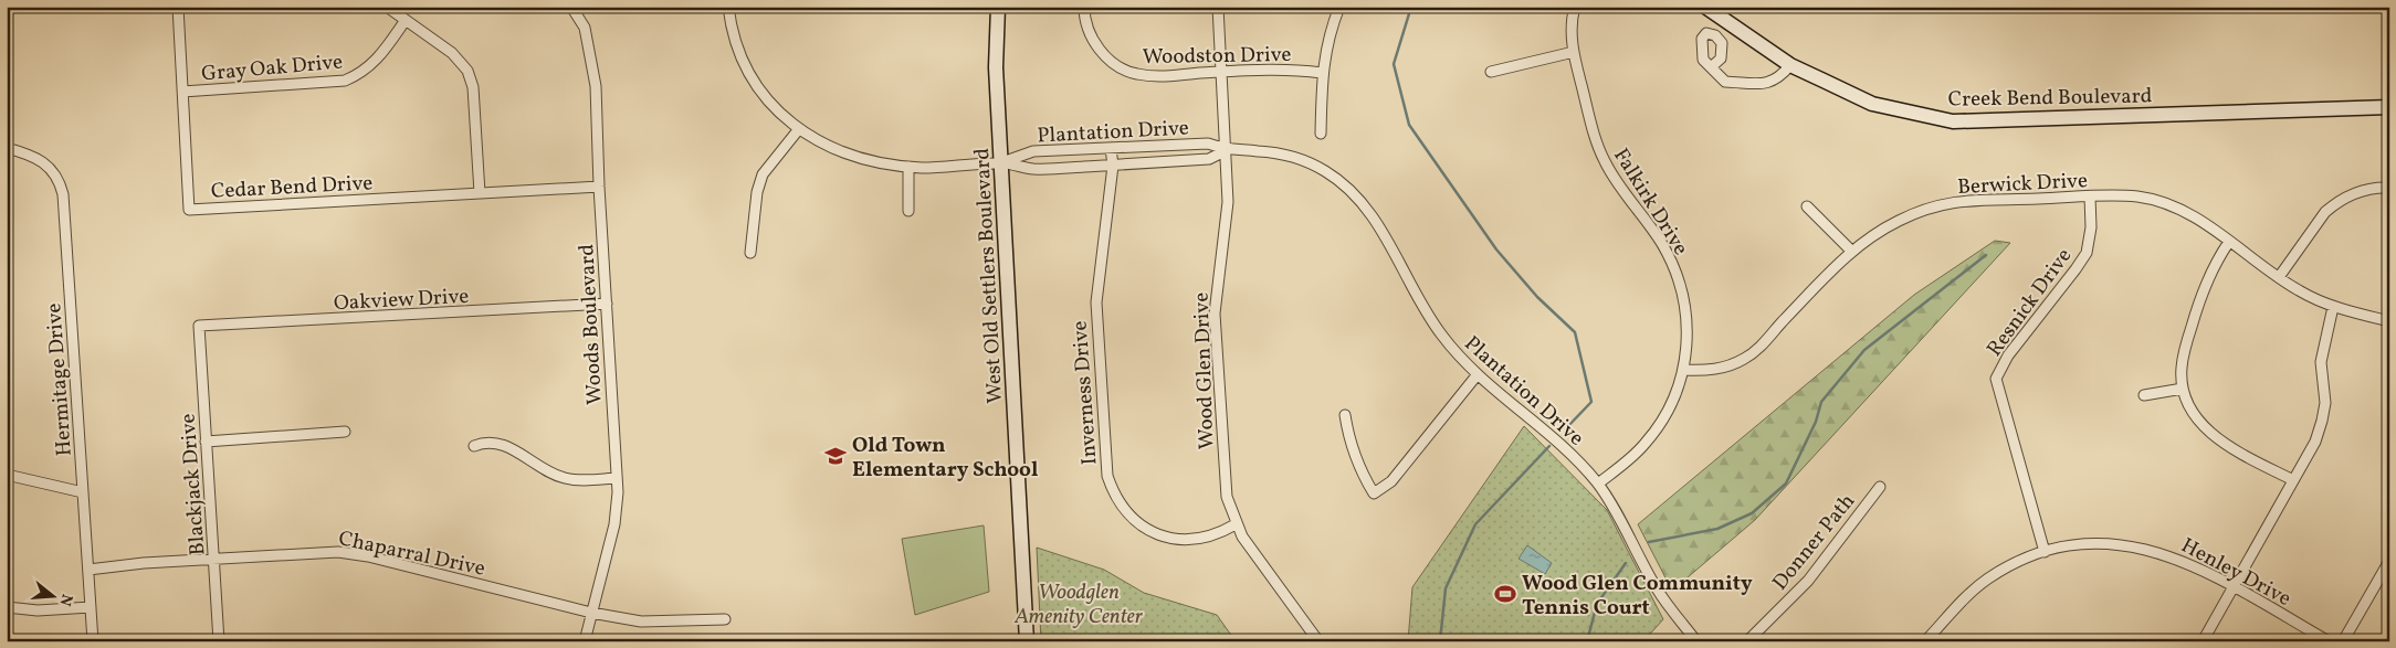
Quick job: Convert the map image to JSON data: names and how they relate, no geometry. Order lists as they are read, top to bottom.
{
  "streets": {
    "street": [
      "Woodston Drive",
      "Gray Oak Drive",
      "Creek Bend Boulevard",
      "Plantation Drive",
      "Berwick Drive",
      "Cedar Bend Drive",
      "Falkirk Drive",
      "West Old Settlers Boulevard",
      "Oakview Drive",
      "Resnick Drive",
      "Woods Boulevard",
      "Wood Glen Drive",
      "Hermitage Drive",
      "Inverness Drive",
      "Blackjack Drive",
      "Donner Path",
      "Chaparral Drive",
      "Henley Drive"
    ]
  },
  "crossings": [
    ["Woodston Drive", "Wood Glen Drive"],
    ["Gray Oak Drive", "Cedar Bend Drive"],
    ["Plantation Drive", "Falkirk Drive"],
    ["Plantation Drive", "West Old Settlers Boulevard"],
    ["Plantation Drive", "Wood Glen Drive"],
    ["Plantation Drive", "Inverness Drive"],
    ["Berwick Drive", "Falkirk Drive"],
    ["Berwick Drive", "Resnick Drive"],
    ["Cedar Bend Drive", "Woods Boulevard"],
    ["Oakview Drive", "Woods Boulevard"],
    ["Oakview Drive", "Blackjack Drive"],
    ["Resnick Drive", "Henley Drive"],
    ["Woods Boulevard", "Chaparral Drive"],
    ["Wood Glen Drive", "Inverness Drive"],
    ["Hermitage Drive", "Chaparral Drive"],
    ["Blackjack Drive", "Chaparral Drive"]
  ],
  "parks": ["Woodglen Amenity Center"],
  "places": {
    "school or university": ["Old Town Elementary School"],
    "sports": ["Wood Glen Community Tennis Court"]
  },
  "north": "right"
}
